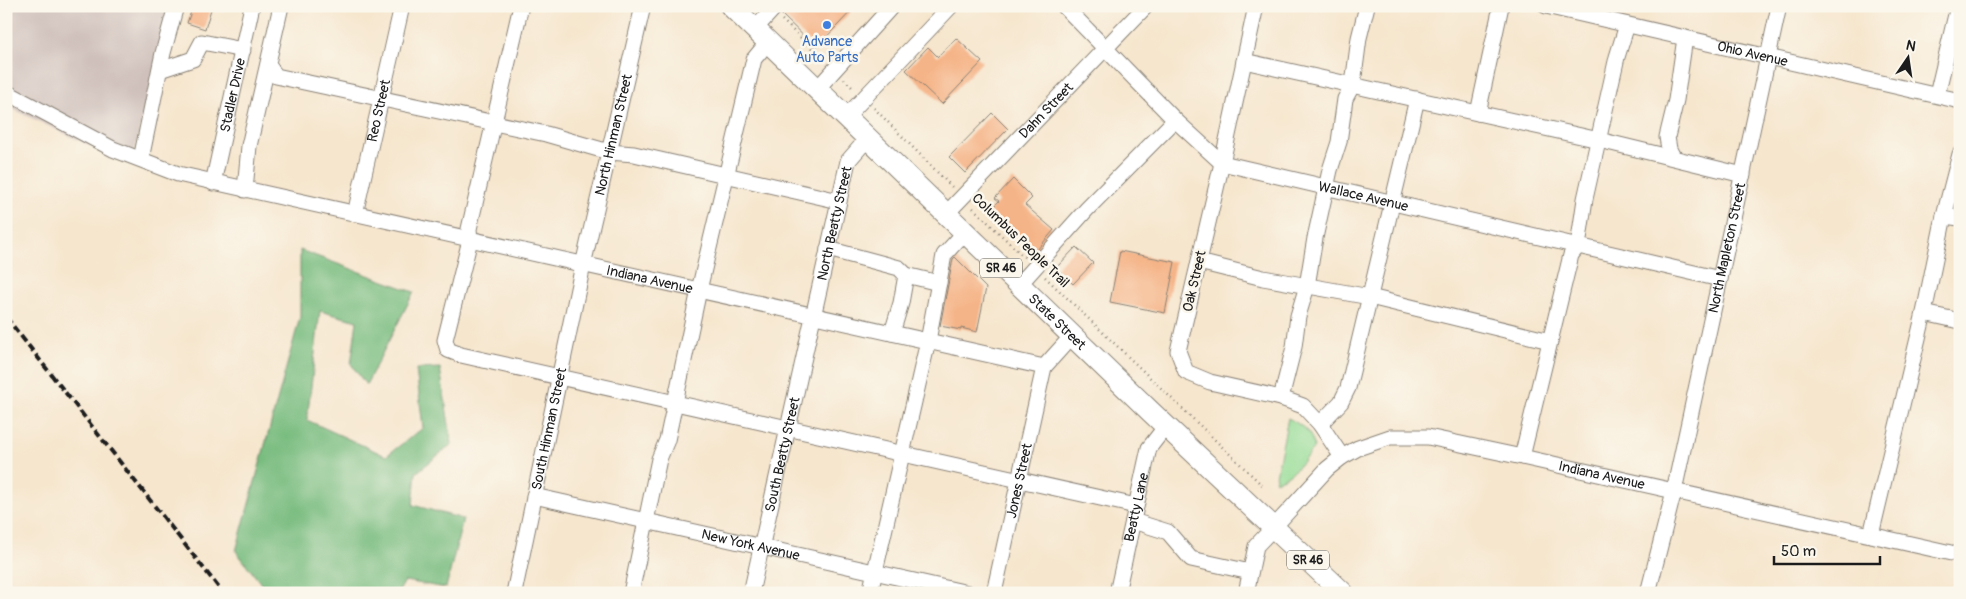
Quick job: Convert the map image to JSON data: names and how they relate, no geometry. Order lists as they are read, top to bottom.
{
  "streets": {
    "highway": ["SR 46", "State Street"],
    "street": [
      "Ohio Avenue",
      "Stadler Drive",
      "Reo Street",
      "Dahn Street",
      "North Hinman Street",
      "Wallace Avenue",
      "North Beatty Street",
      "North Mapleton Street",
      "Indiana Avenue",
      "Oak Street",
      "South Hinman Street",
      "South Beatty Street",
      "Jones Street",
      "Beatty Lane",
      "New York Avenue"
    ],
    "path": ["Columbus People Trail"]
  },
  "crossings": [
    ["Ohio Avenue", "North Mapleton Street"],
    ["Stadler Drive", "Indiana Avenue"],
    ["Reo Street", "Indiana Avenue"],
    ["Dahn Street", "Wallace Avenue"],
    ["Dahn Street", "Columbus People Trail"],
    ["Dahn Street", "State Street"],
    ["North Hinman Street", "Indiana Avenue"],
    ["North Hinman Street", "South Hinman Street"],
    ["Wallace Avenue", "North Mapleton Street"],
    ["Wallace Avenue", "Oak Street"],
    ["North Beatty Street", "Indiana Avenue"],
    ["North Beatty Street", "State Street"],
    ["North Beatty Street", "South Beatty Street"],
    ["North Mapleton Street", "Indiana Avenue"],
    ["Indiana Avenue", "Oak Street"],
    ["Indiana Avenue", "State Street"],
    ["Indiana Avenue", "South Hinman Street"],
    ["Indiana Avenue", "South Beatty Street"],
    ["Indiana Avenue", "Jones Street"],
    ["State Street", "Beatty Lane"],
    ["South Hinman Street", "New York Avenue"],
    ["South Beatty Street", "New York Avenue"]
  ],
  "places": ["Advance Auto Parts"],
  "scale_bar": "50 m",
  "north": "top"
}
